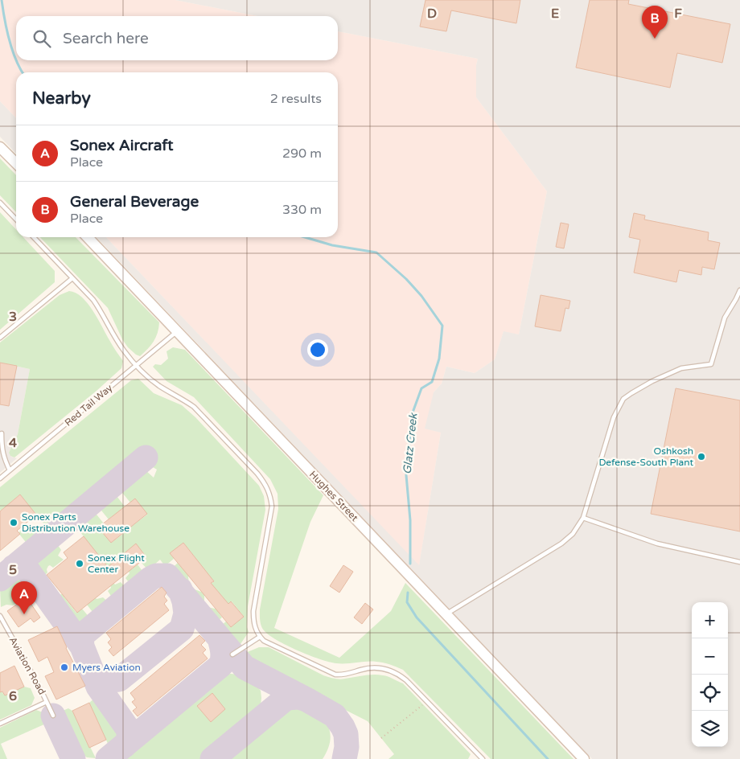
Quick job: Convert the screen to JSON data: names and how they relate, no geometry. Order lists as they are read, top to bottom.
{
  "streets": {
    "street": ["Hughes Street"],
    "lane": ["Red Tail Way", "Aviation Road"]
  },
  "crossings": [
    ["Red Tail Way", "Hughes Street"]
  ],
  "water": ["Glatz Creek"],
  "places": [
    "Oshkosh Defense-South Plant",
    "Sonex Parts Distribution Warehouse",
    "Sonex Flight Center",
    "Myers Aviation"
  ],
  "page": {
    "pins": ["B", "A"],
    "search": "Search here",
    "heading": ["Nearby", "2 results"],
    "list": [
      {
        "mark": "A",
        "name": "Sonex Aircraft",
        "note": "Place",
        "value": "290 m"
      },
      {
        "mark": "B",
        "name": "General Beverage",
        "note": "Place",
        "value": "330 m"
      }
    ],
    "map_buttons": ["+", "−"]
  },
  "grid": {
    "columns": ["D", "E", "F"],
    "rows": [
      "3",
      "4",
      "5",
      "6"
    ]
  }
}
